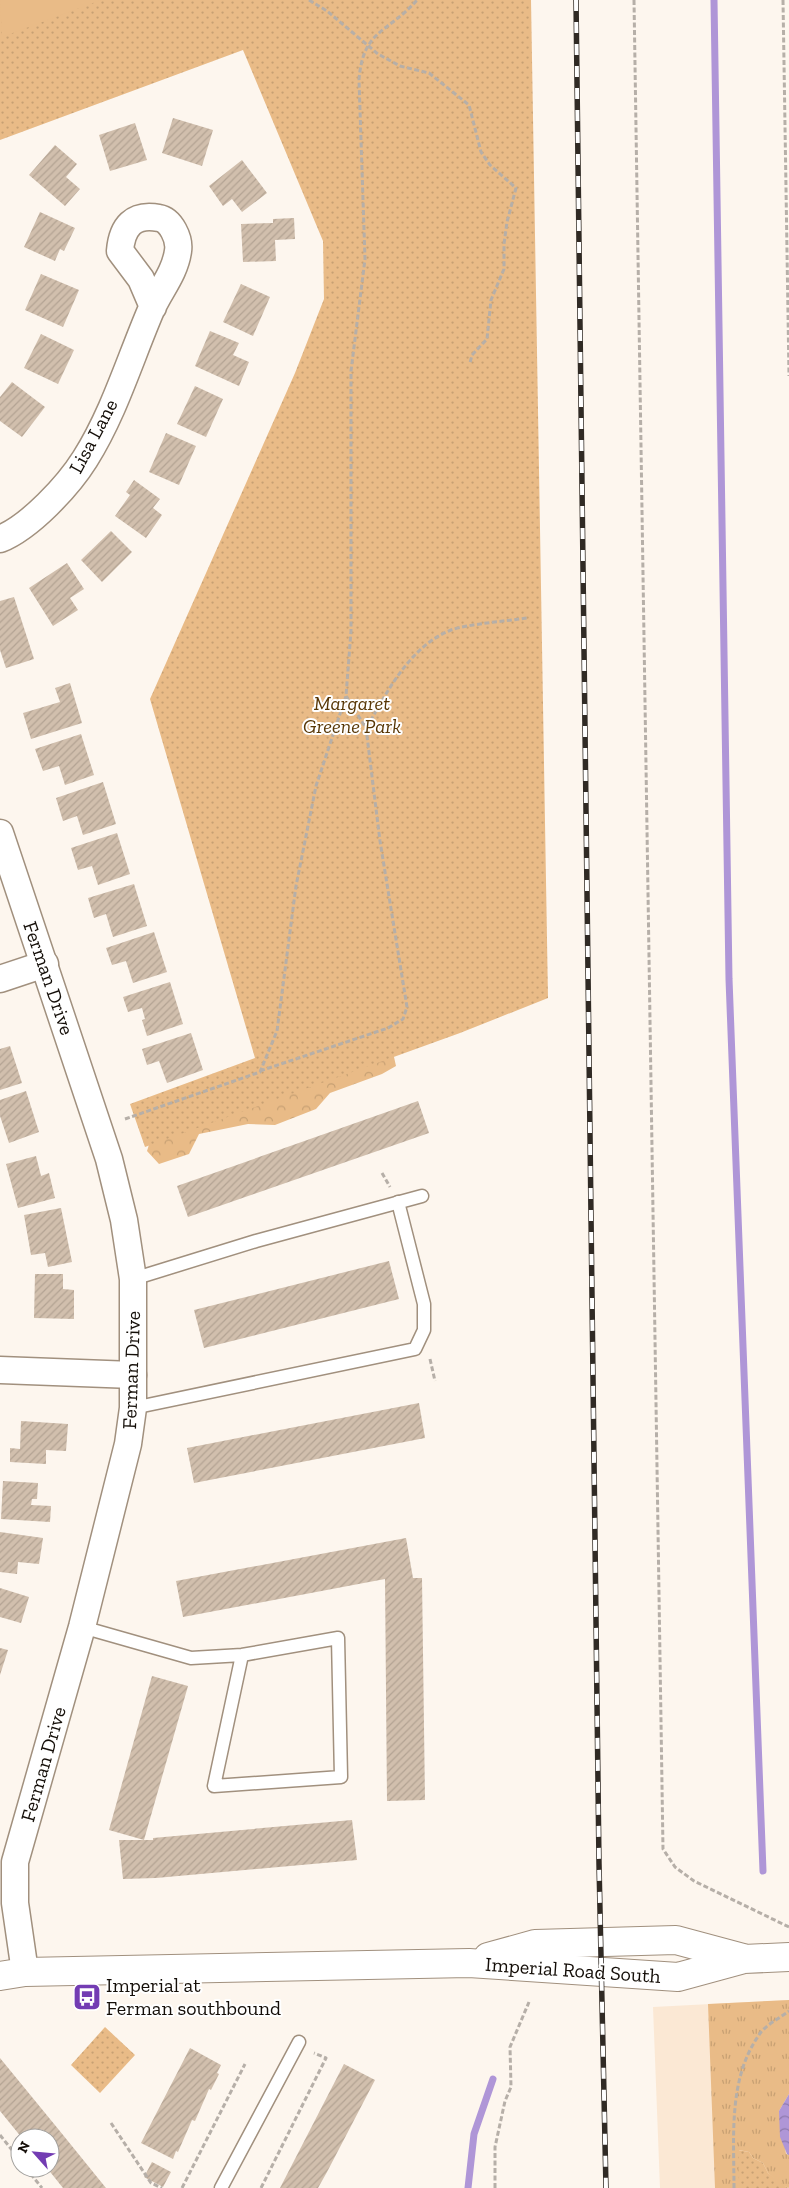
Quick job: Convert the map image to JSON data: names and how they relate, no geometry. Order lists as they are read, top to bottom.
{
  "streets": {
    "street": ["Lisa Lane", "Ferman Drive", "Imperial Road South"]
  },
  "parks": ["Margaret Greene Park"],
  "places": {
    "bus stop": ["Imperial at Ferman southbound"]
  },
  "north": "top left"
}
